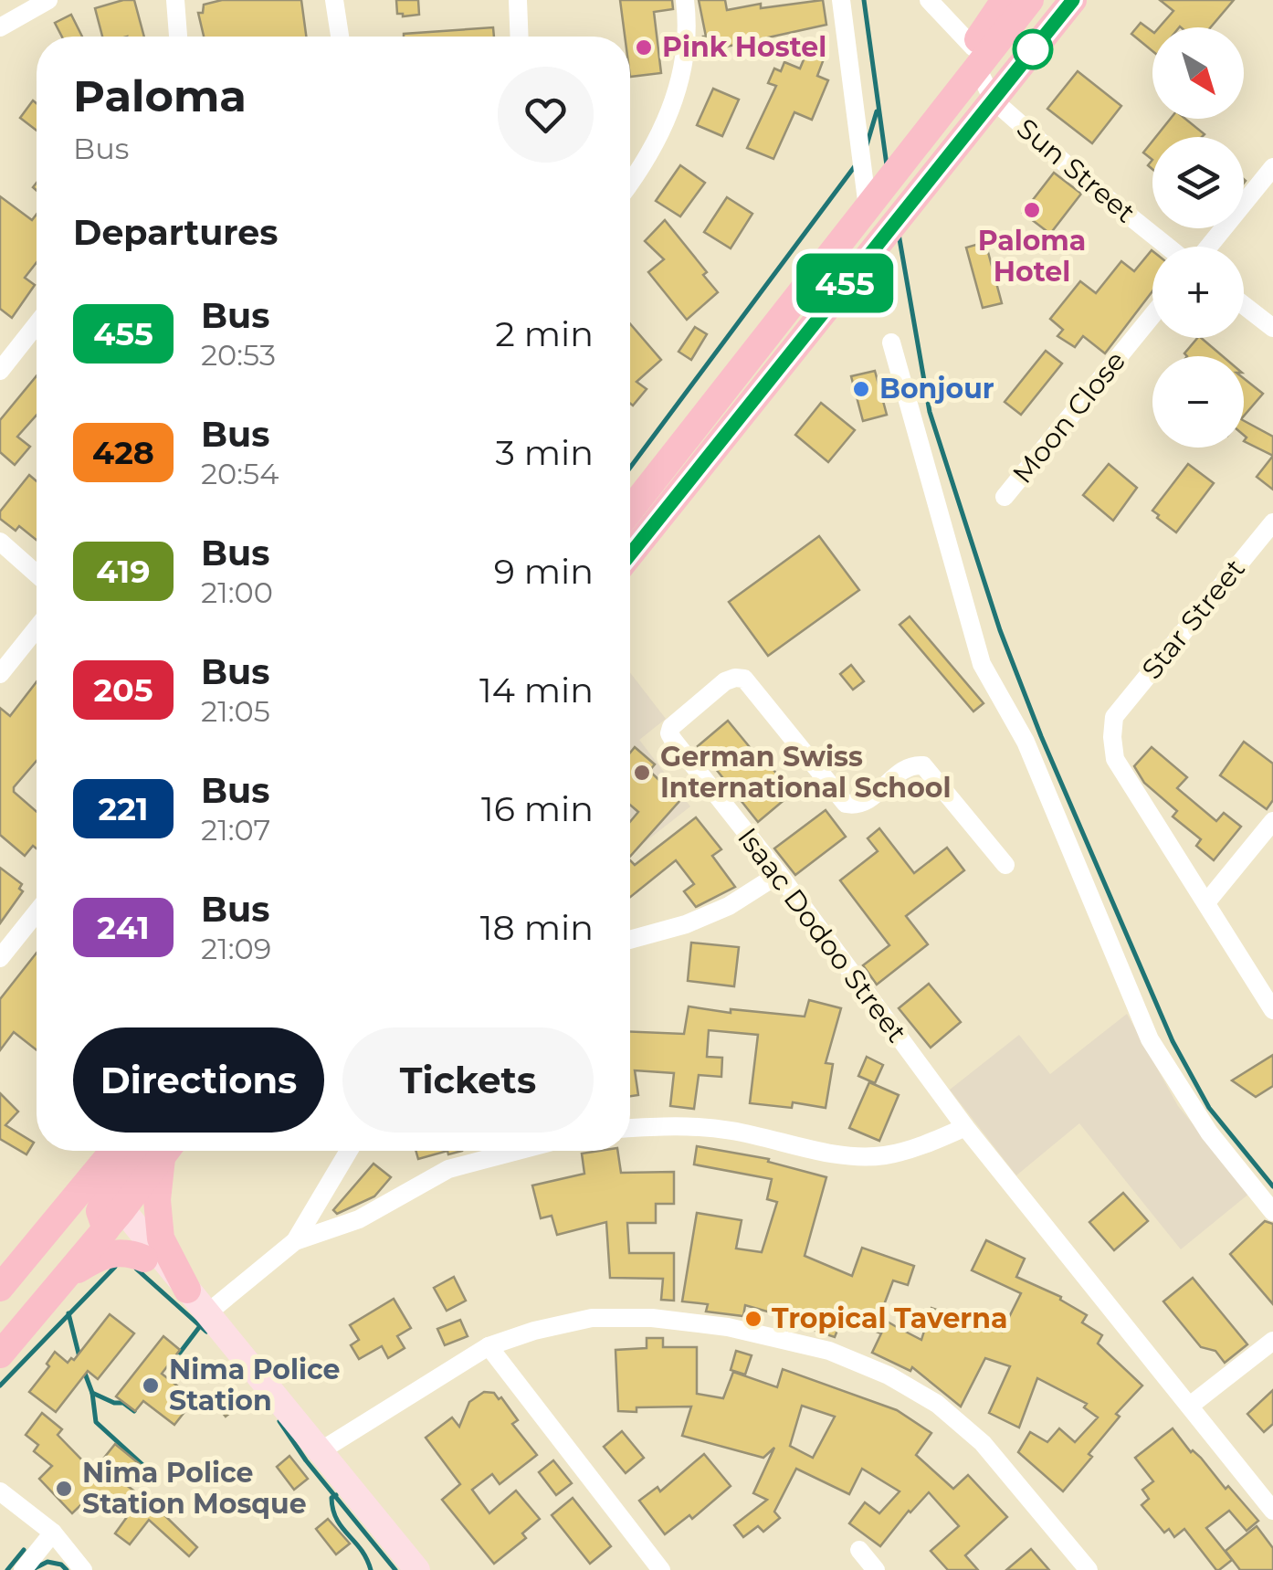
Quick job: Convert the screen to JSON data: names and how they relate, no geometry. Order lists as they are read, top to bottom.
{
  "streets": {
    "street": [
      "Sun Street",
      "Moon Close",
      "Star Street",
      "Isaac Dodoo Street"
    ]
  },
  "places": [
    "Pink Hostel",
    "Paloma Hotel",
    "Bonjour",
    "German Swiss International School",
    "Tropical Taverna",
    "Nima Police Station",
    "Nima Police Station Mosque"
  ],
  "lines": ["bus line 455"],
  "north": "bottom right",
  "page": {
    "on_map": "455",
    "map_buttons": ["+", "−"],
    "heading": [
      ["Paloma", "Bus"],
      "Departures"
    ],
    "list": [
      {
        "mark": "455",
        "name": "Bus",
        "note": "20:53",
        "value": "2 min"
      },
      {
        "mark": "428",
        "name": "Bus",
        "note": "20:54",
        "value": "3 min"
      },
      {
        "mark": "419",
        "name": "Bus",
        "note": "21:00",
        "value": "9 min"
      },
      {
        "mark": "205",
        "name": "Bus",
        "note": "21:05",
        "value": "14 min"
      },
      {
        "mark": "221",
        "name": "Bus",
        "note": "21:07",
        "value": "16 min"
      },
      {
        "mark": "241",
        "name": "Bus",
        "note": "21:09",
        "value": "18 min"
      }
    ],
    "buttons": ["Directions", "Tickets"]
  }
}
